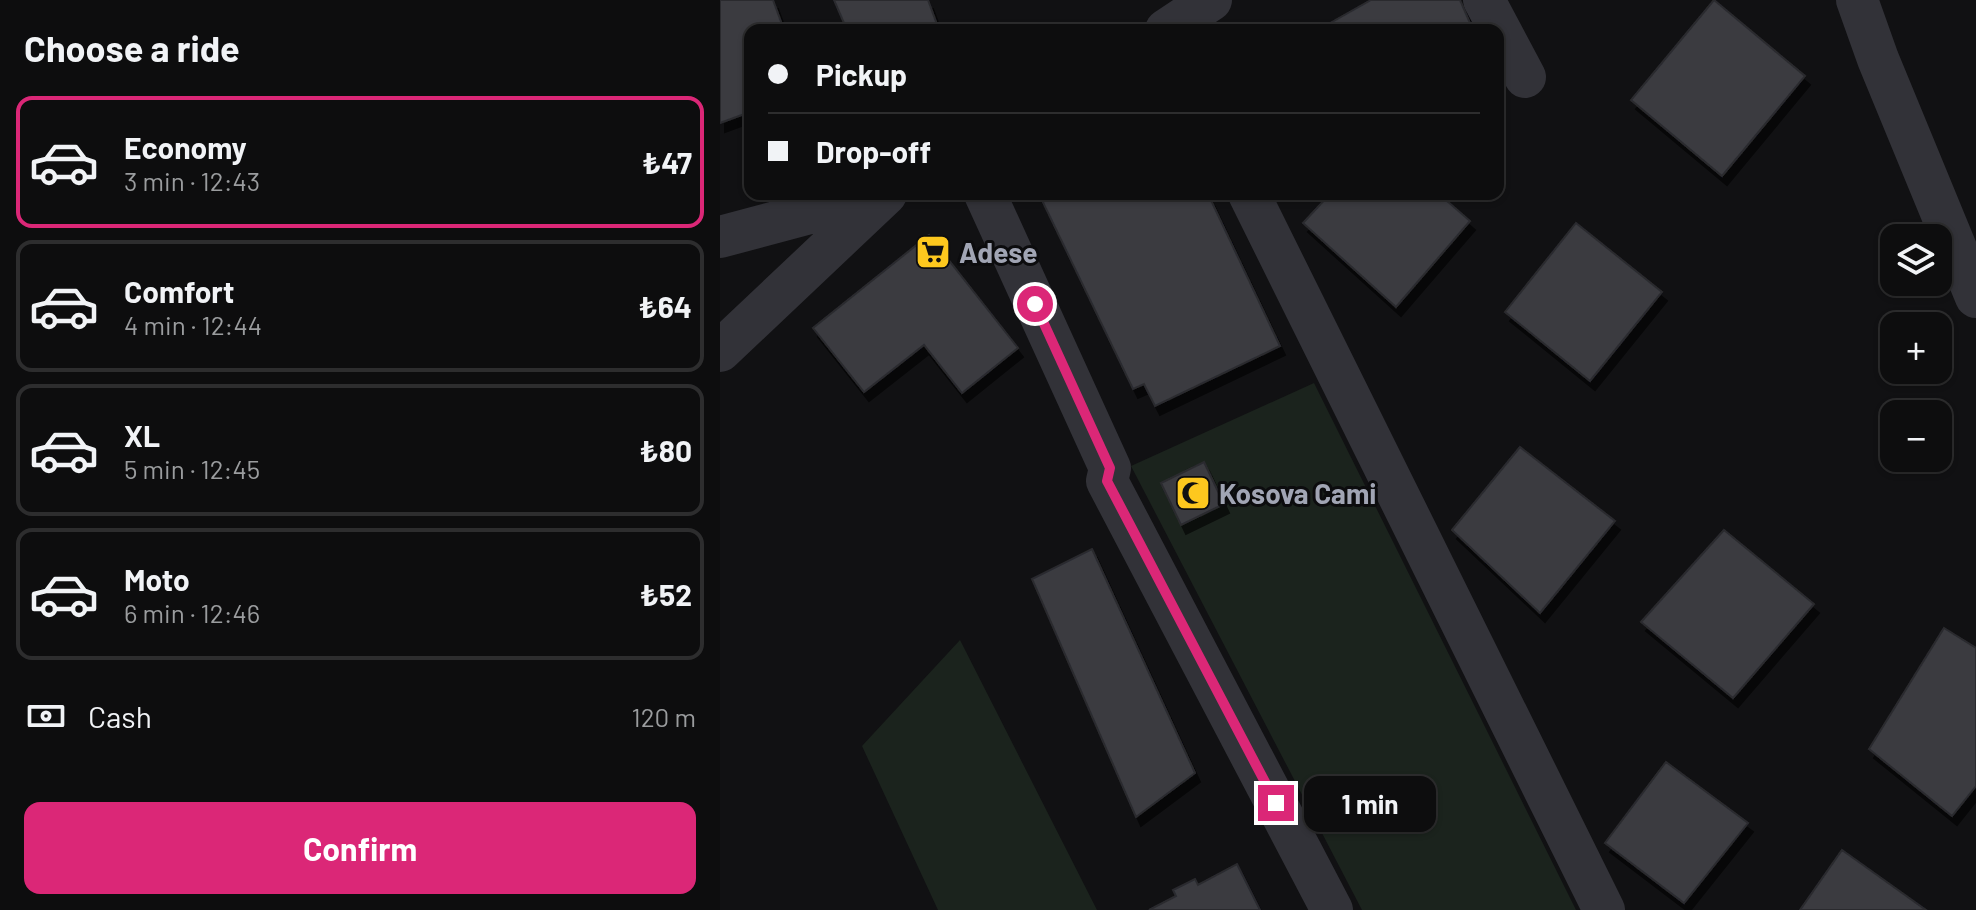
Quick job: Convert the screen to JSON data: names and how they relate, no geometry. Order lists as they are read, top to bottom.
{
  "places": {
    "supermarket": ["Adese"],
    "mosque": ["Kosova Cami"]
  },
  "page": {
    "heading": "Choose a ride",
    "banner": ["Pickup", "Drop-off"],
    "list": [
      {
        "name": "Economy",
        "note": "3 min · 12:43",
        "value": "₺47"
      },
      {
        "name": "Comfort",
        "note": "4 min · 12:44",
        "value": "₺64"
      },
      {
        "name": "XL",
        "note": "5 min · 12:45",
        "value": "₺80"
      },
      {
        "name": "Moto",
        "note": "6 min · 12:46",
        "value": "₺52"
      }
    ],
    "map_buttons": ["+", "−"],
    "pay": ["Cash", "120 m"],
    "bubble": "1 min",
    "buttons": "Confirm"
  }
}
